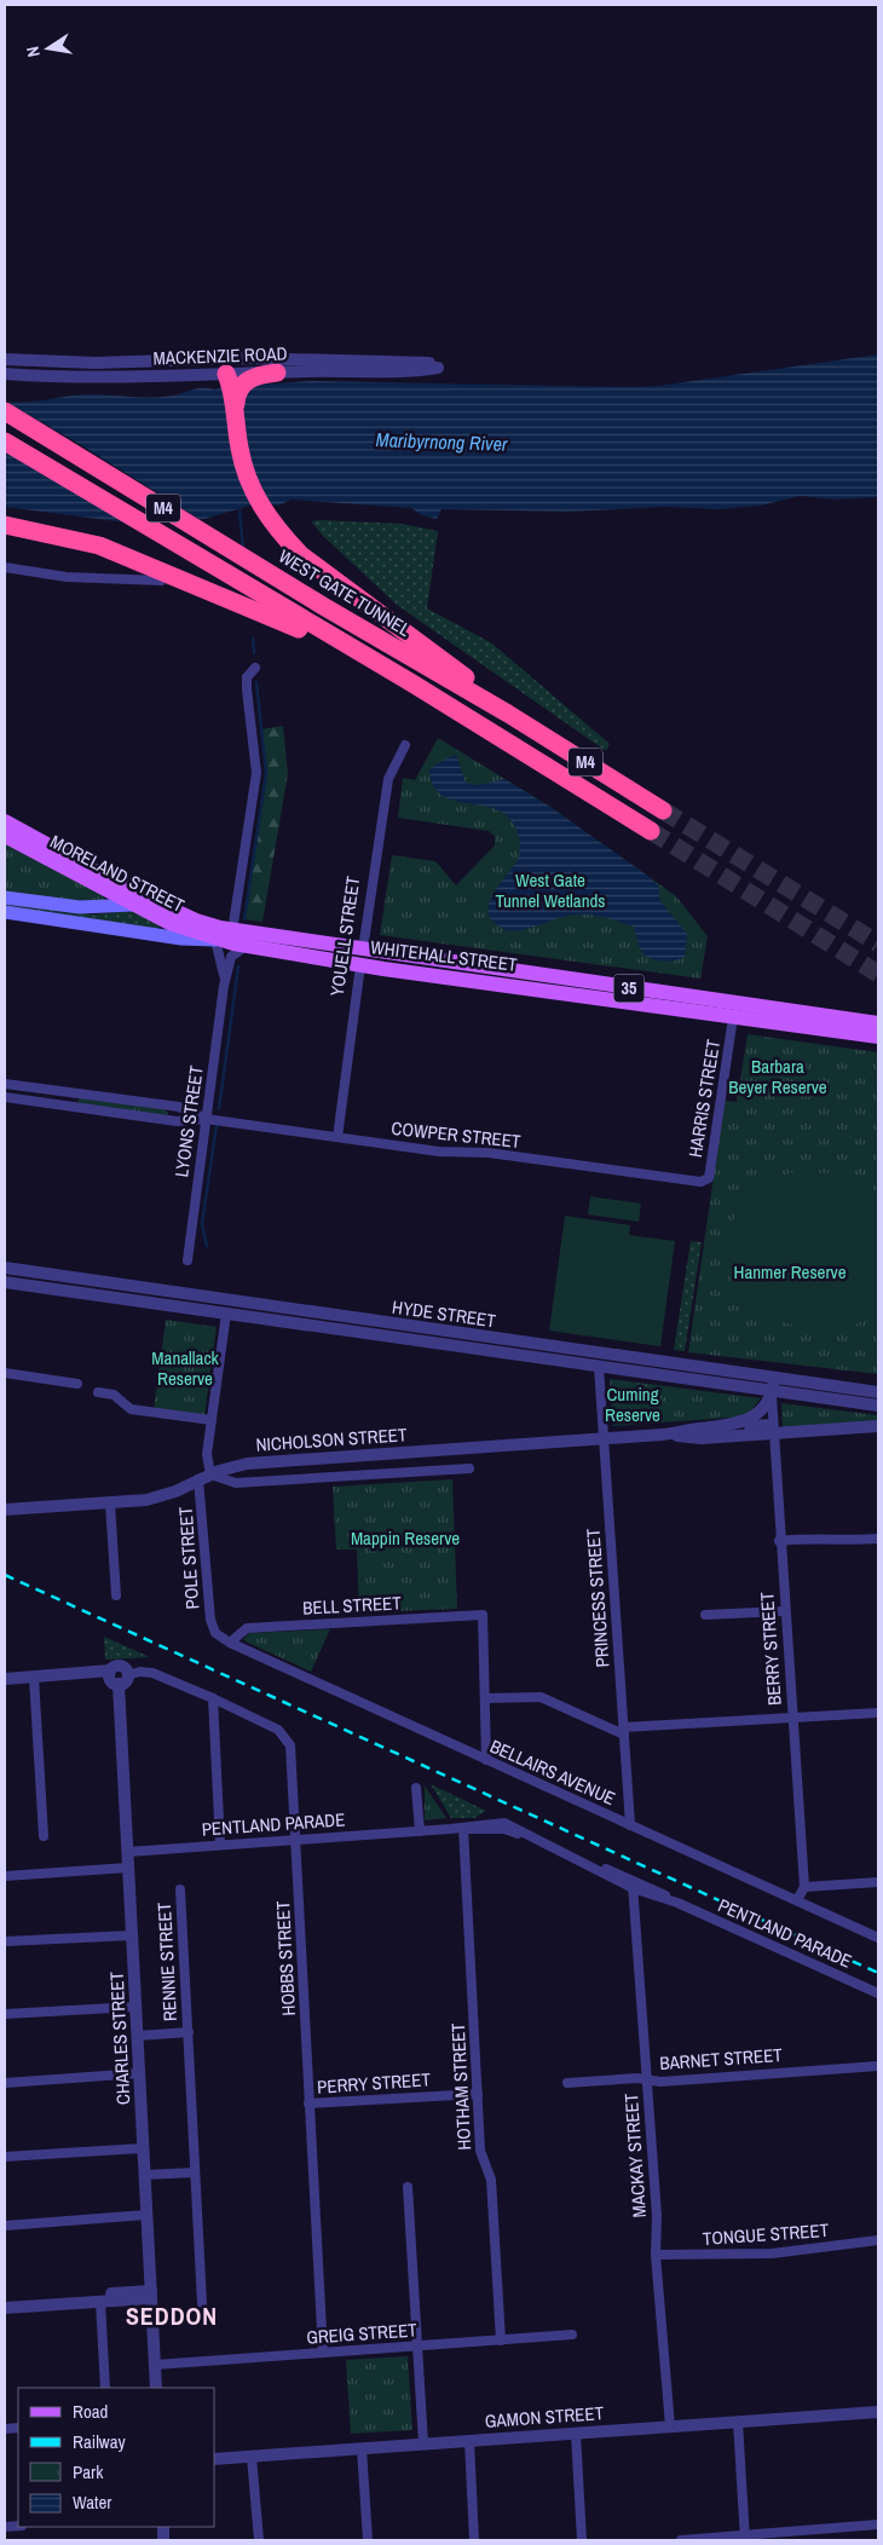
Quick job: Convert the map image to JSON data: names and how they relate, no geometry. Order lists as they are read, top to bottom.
{
  "streets": {
    "highway": ["M4", "WEST GATE TUNNEL"],
    "main road": [
      "MORELAND STREET",
      "YOUELL STREET",
      "WHITEHALL STREET",
      "35"
    ],
    "street": [
      "MACKENZIE ROAD",
      "HARRIS STREET",
      "LYONS STREET",
      "COWPER STREET",
      "HYDE STREET",
      "NICHOLSON STREET",
      "POLE STREET",
      "PRINCESS STREET",
      "BELL STREET",
      "BERRY STREET",
      "BELLAIRS AVENUE",
      "PENTLAND PARADE",
      "HOBBS STREET",
      "RENNIE STREET",
      "CHARLES STREET",
      "BARNET STREET",
      "PERRY STREET",
      "HOTHAM STREET",
      "MACKAY STREET",
      "TONGUE STREET",
      "GREIG STREET",
      "GAMON STREET"
    ]
  },
  "crossings": [
    ["MORELAND STREET", "WHITEHALL STREET"],
    ["MORELAND STREET", "35"],
    ["MORELAND STREET", "LYONS STREET"],
    ["YOUELL STREET", "WHITEHALL STREET"],
    ["YOUELL STREET", "COWPER STREET"],
    ["WHITEHALL STREET", "35"],
    ["WHITEHALL STREET", "HARRIS STREET"],
    ["WHITEHALL STREET", "LYONS STREET"],
    ["HARRIS STREET", "COWPER STREET"],
    ["LYONS STREET", "COWPER STREET"],
    ["HYDE STREET", "NICHOLSON STREET"],
    ["HYDE STREET", "PRINCESS STREET"],
    ["HYDE STREET", "BERRY STREET"],
    ["NICHOLSON STREET", "POLE STREET"],
    ["NICHOLSON STREET", "PRINCESS STREET"],
    ["NICHOLSON STREET", "BERRY STREET"],
    ["POLE STREET", "BELLAIRS AVENUE"],
    ["PRINCESS STREET", "BELLAIRS AVENUE"],
    ["BELL STREET", "BELLAIRS AVENUE"],
    ["PENTLAND PARADE", "HOBBS STREET"],
    ["PENTLAND PARADE", "CHARLES STREET"],
    ["PENTLAND PARADE", "HOTHAM STREET"],
    ["PENTLAND PARADE", "MACKAY STREET"],
    ["HOBBS STREET", "CHARLES STREET"],
    ["HOBBS STREET", "PERRY STREET"],
    ["HOBBS STREET", "GREIG STREET"],
    ["RENNIE STREET", "CHARLES STREET"],
    ["CHARLES STREET", "GREIG STREET"],
    ["BARNET STREET", "MACKAY STREET"],
    ["PERRY STREET", "HOTHAM STREET"],
    ["HOTHAM STREET", "GREIG STREET"],
    ["MACKAY STREET", "TONGUE STREET"],
    ["MACKAY STREET", "GAMON STREET"]
  ],
  "districts": ["SEDDON"],
  "water": ["Maribyrnong River"],
  "parks": [
    "West Gate Tunnel Wetlands",
    "Barbara Beyer Reserve",
    "Hanmer Reserve",
    "Manallack Reserve",
    "Cuming Reserve",
    "Mappin Reserve"
  ],
  "legend": [
    "Road",
    "Railway",
    "Park",
    "Water"
  ],
  "north": "left"
}
